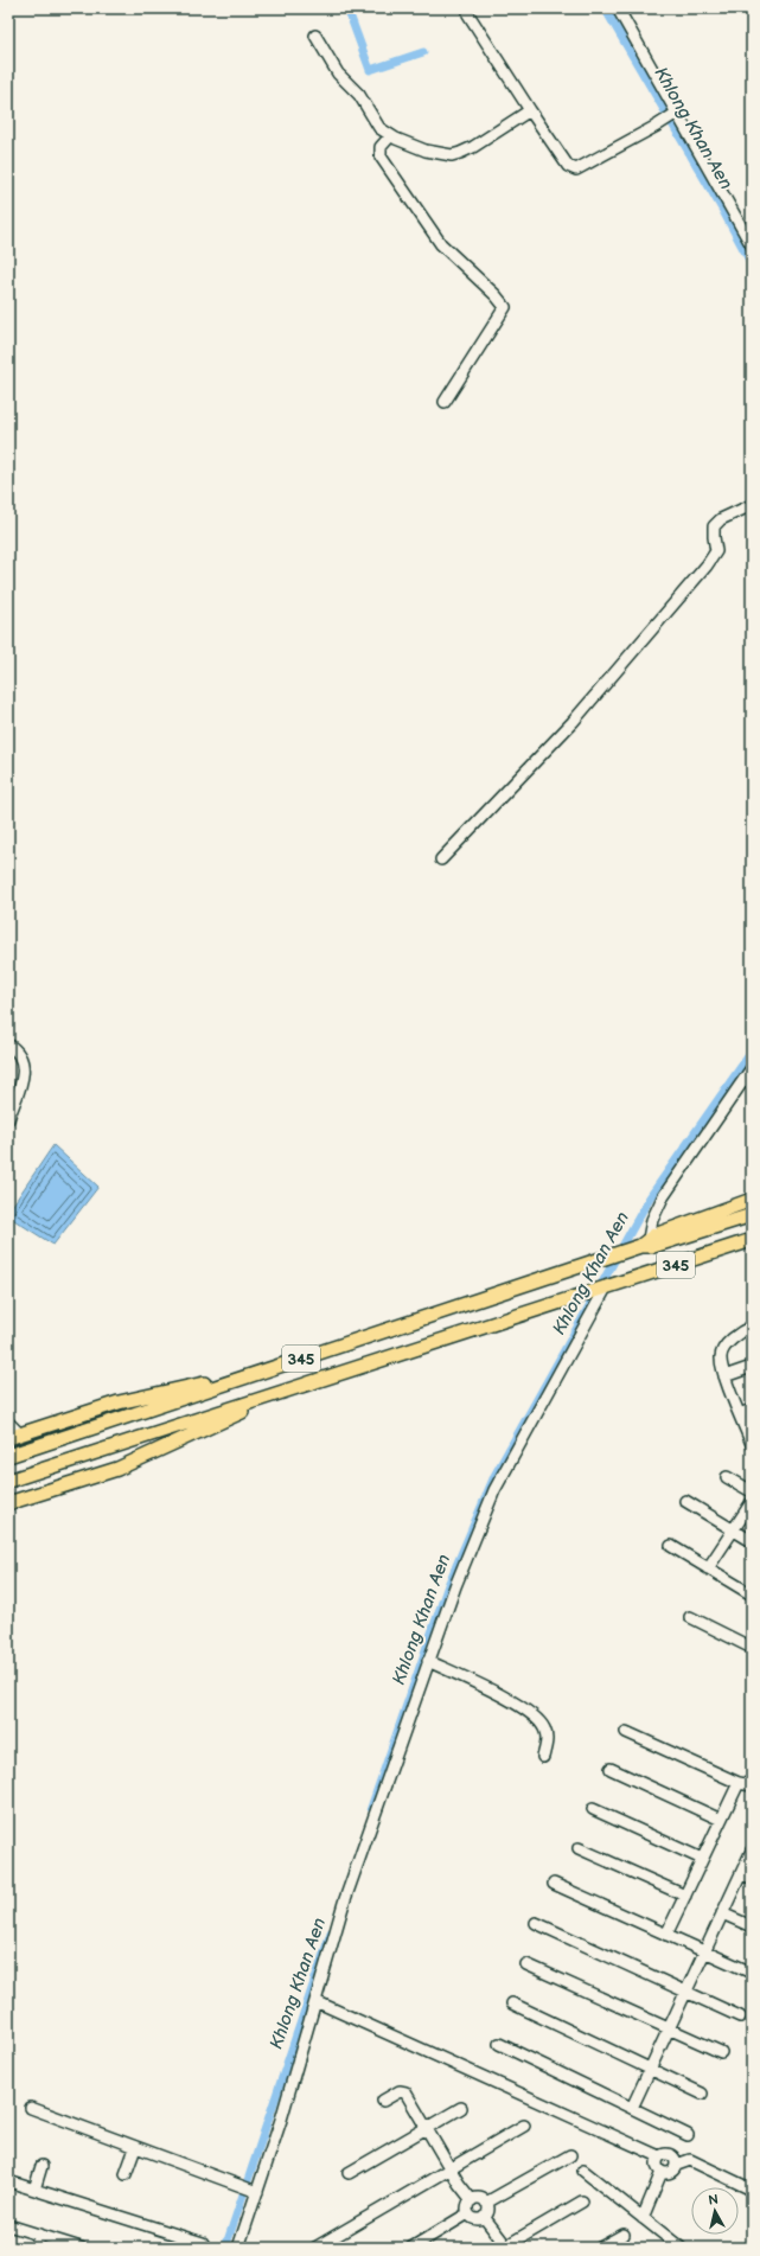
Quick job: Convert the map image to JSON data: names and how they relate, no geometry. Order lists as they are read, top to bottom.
{
  "streets": {
    "main road": ["345"]
  },
  "water": ["Khlong Khan Aen"],
  "north": "top"
}
